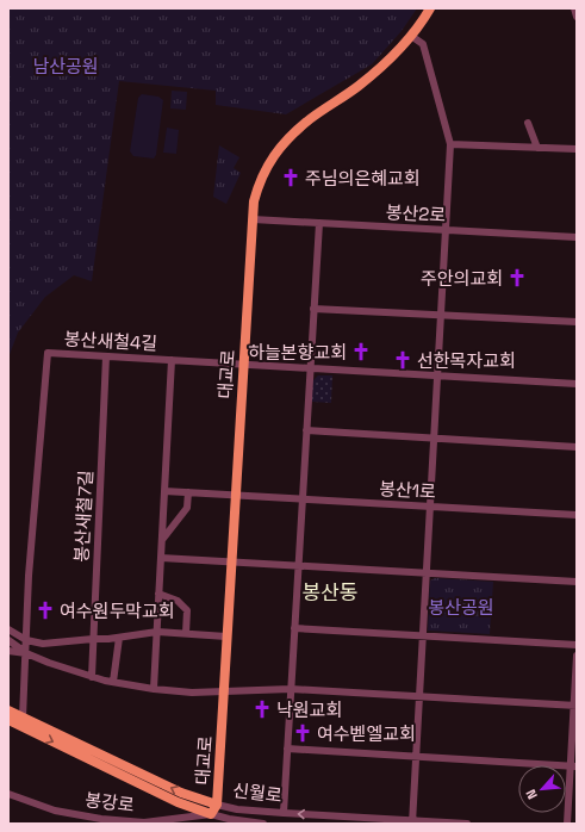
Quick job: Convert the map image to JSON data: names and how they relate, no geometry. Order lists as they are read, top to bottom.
{
  "streets": {
    "main road": ["대교로", "신월로"],
    "street": [
      "봉산2로",
      "봉산새철4길",
      "봉산1로",
      "봉산새철7길",
      "봉강로"
    ]
  },
  "crossings": [
    ["봉산2로", "대교로"],
    ["봉산새철4길", "대교로"],
    ["봉산새철4길", "봉산새철7길"],
    ["봉산새철4길", "신월로"],
    ["대교로", "봉산1로"],
    ["대교로", "신월로"],
    ["대교로", "봉강로"],
    ["신월로", "봉강로"]
  ],
  "districts": ["봉산동"],
  "parks": ["남산공원", "봉산공원"],
  "places": {
    "church": [
      "주님의은혜교회",
      "주안의교회",
      "하늘본향교회",
      "선한목자교회",
      "여수원두막교회",
      "낙원교회",
      "여수벧엘교회"
    ]
  },
  "north": "bottom left"
}
